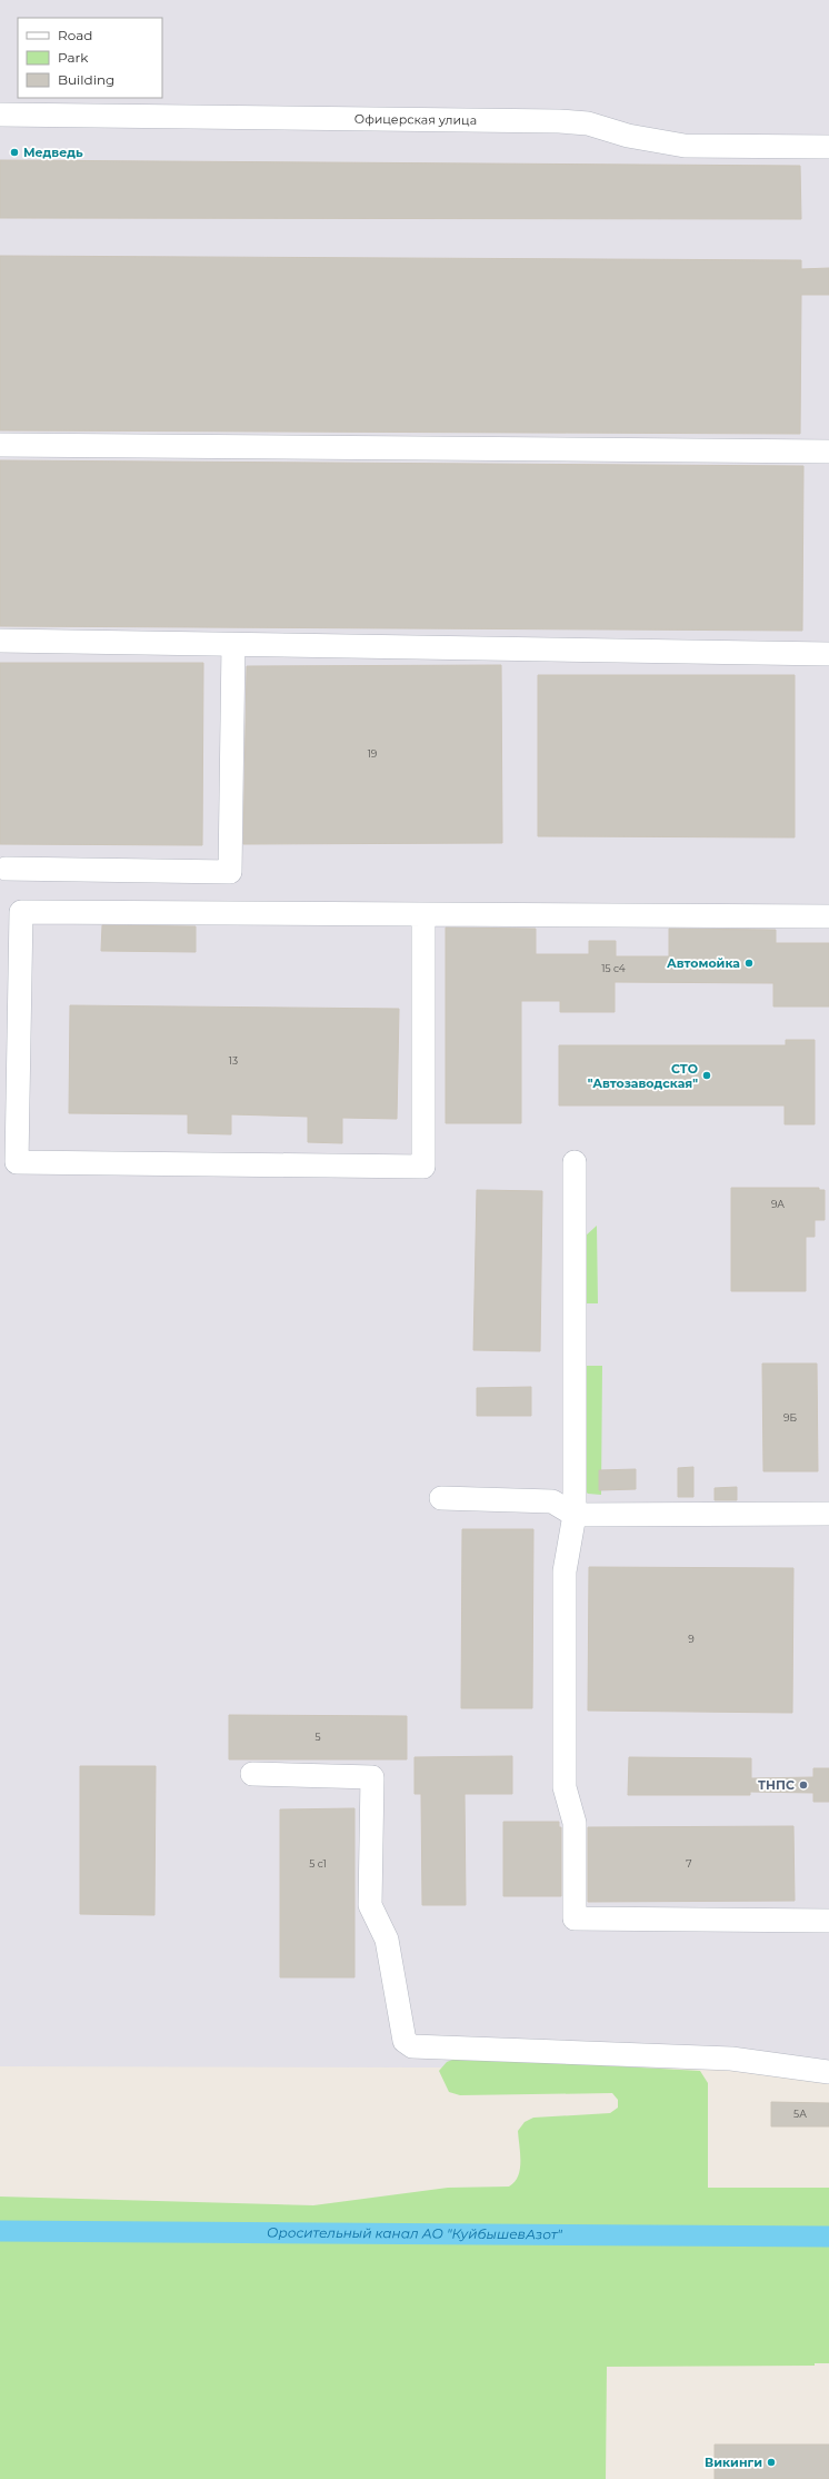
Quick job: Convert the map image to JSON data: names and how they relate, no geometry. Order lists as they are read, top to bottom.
{
  "streets": {
    "street": ["Офицерская улица"]
  },
  "water": ["Оросительный канал АО \"КуйбышевАзот\""],
  "places": [
    "Медведь",
    "Автомойка",
    "СТО \"Автозаводская\"",
    "ТНПС",
    "Викинги"
  ],
  "house_numbers": [
    "19",
    "15 с4",
    "13",
    "9А",
    "9Б",
    "9",
    "5",
    "5 с1",
    "7",
    "5А"
  ],
  "legend": ["Road", "Park", "Building"]
}
